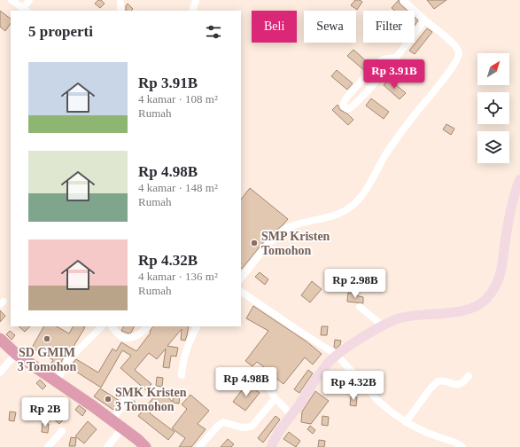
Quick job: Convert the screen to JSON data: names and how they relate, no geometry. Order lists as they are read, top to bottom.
{
  "places": ["SMP Kristen Tomohon", "SD GMIM 3 Tomohon", "SMK Kristen 3 Tomohon"],
  "north": "top right",
  "page": {
    "chip": ["Beli", "Sewa", "Filter"],
    "heading": "5 properti",
    "list": [
      {
        "name": "Rp 3.91B",
        "note": "4 kamar · 108 m² · Rumah"
      },
      {
        "name": "Rp 4.98B",
        "note": "4 kamar · 148 m² · Rumah"
      },
      {
        "name": "Rp 4.32B",
        "note": "4 kamar · 136 m² · Rumah"
      }
    ],
    "price": [
      "Rp 3.91B",
      "Rp 2.98B",
      "Rp 4.98B",
      "Rp 4.32B",
      "Rp 2B"
    ]
  }
}
